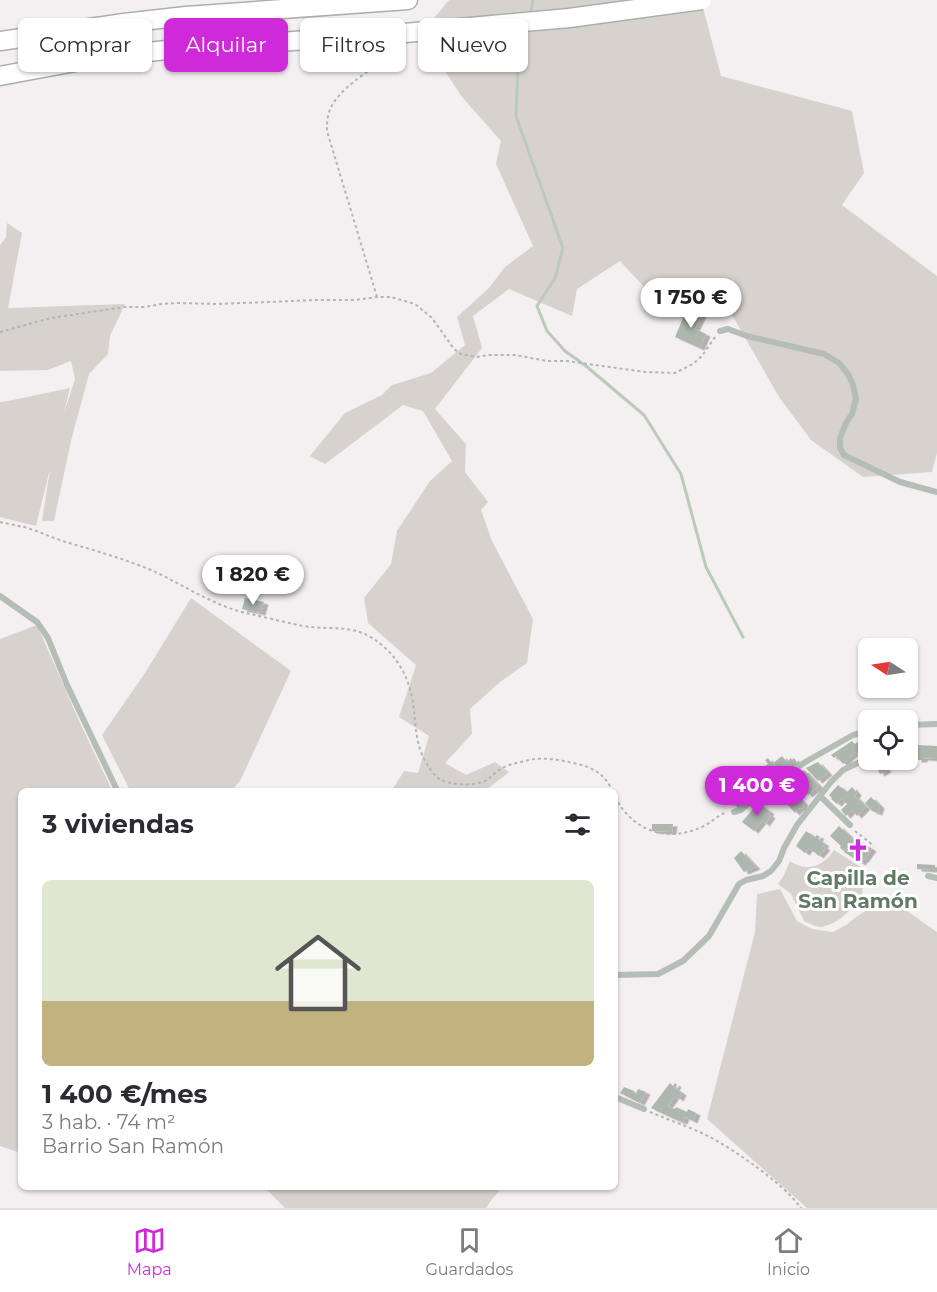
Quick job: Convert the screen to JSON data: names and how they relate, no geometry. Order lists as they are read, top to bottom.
{
  "places": {
    "church": ["Capilla de San Ramón"]
  },
  "north": "left",
  "page": {
    "chip": [
      "Comprar",
      "Alquilar",
      "Filtros",
      "Nuevo"
    ],
    "price": ["1 750 €", "1 820 €", "1 400 €"],
    "heading": "3 viviendas",
    "list": [
      {
        "name": "1 400 €/mes",
        "note": "3 hab. · 74 m² · Barrio San Ramón"
      }
    ],
    "tabs": ["Mapa", "Guardados", "Inicio"]
  }
}
